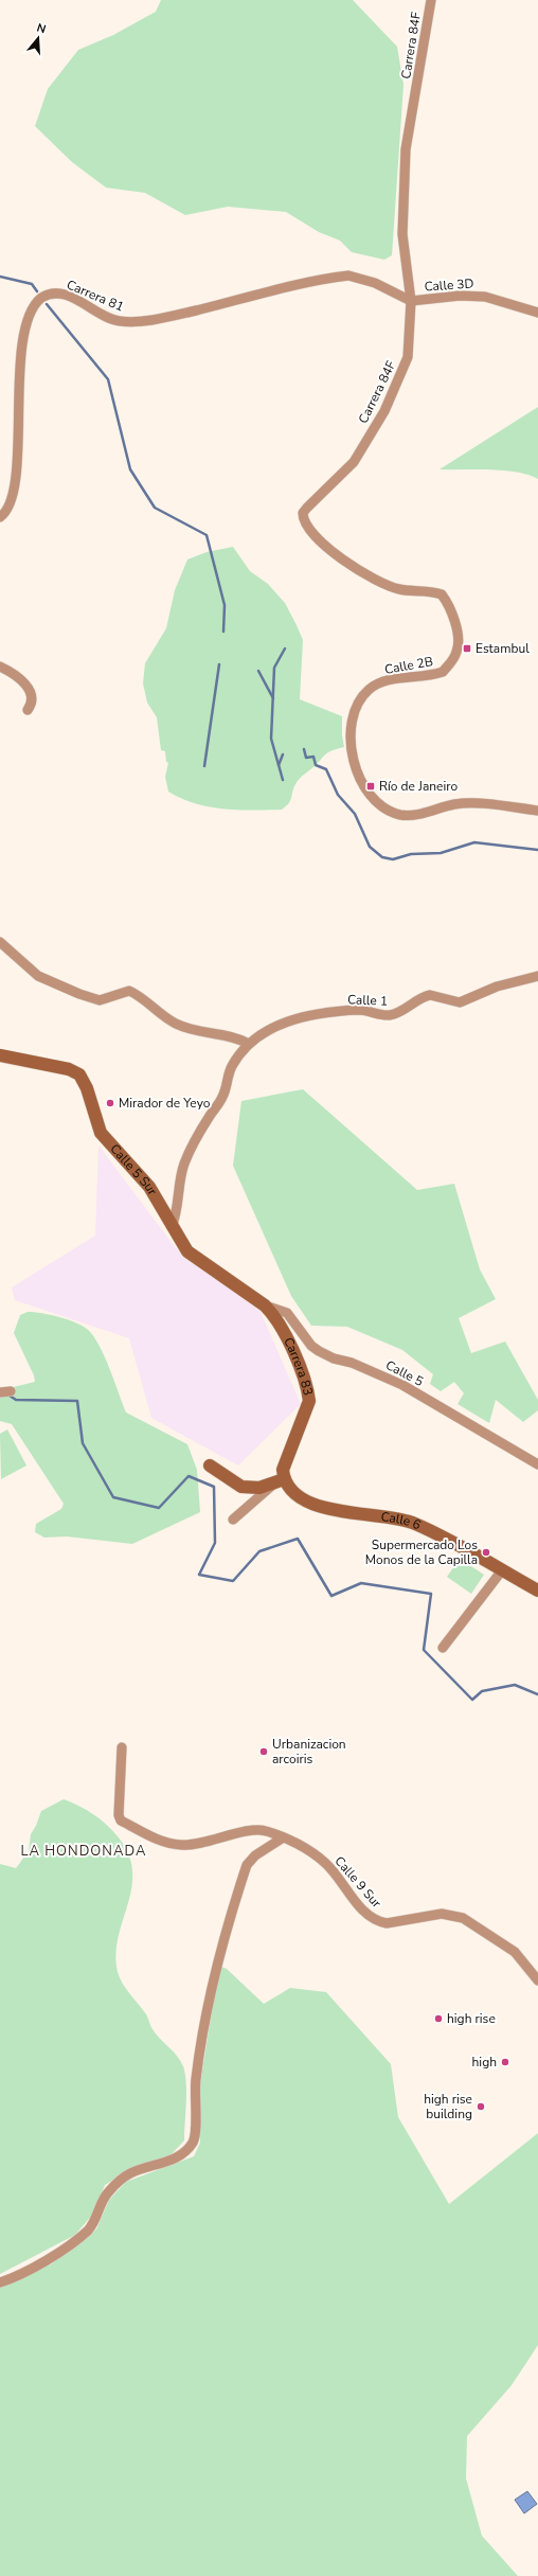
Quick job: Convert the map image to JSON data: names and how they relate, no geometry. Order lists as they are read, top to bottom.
{
  "streets": {
    "street": [
      "Carrera 84F",
      "Calle 3D",
      "Carrera 81",
      "Calle 2B",
      "Calle 1",
      "Calle 5 Sur",
      "Carrera 83",
      "Calle 5",
      "Calle 6",
      "Calle 9 Sur"
    ]
  },
  "crossings": [
    ["Carrera 84F", "Calle 3D"],
    ["Carrera 84F", "Carrera 81"],
    ["Carrera 84F", "Calle 2B"],
    ["Calle 3D", "Carrera 81"],
    ["Calle 1", "Calle 5 Sur"],
    ["Calle 5 Sur", "Carrera 83"],
    ["Calle 5 Sur", "Calle 5"],
    ["Carrera 83", "Calle 5"],
    ["Carrera 83", "Calle 6"]
  ],
  "districts": ["LA HONDONADA"],
  "places": {
    "transit": ["Estambul", "Río de Janeiro"],
    "other": [
      "Mirador de Yeyo",
      "Supermercado Los Monos de la Capilla",
      "Urbanizacion arcoiris",
      "high rise",
      "high",
      "high rise building"
    ]
  },
  "north": "top"
}
